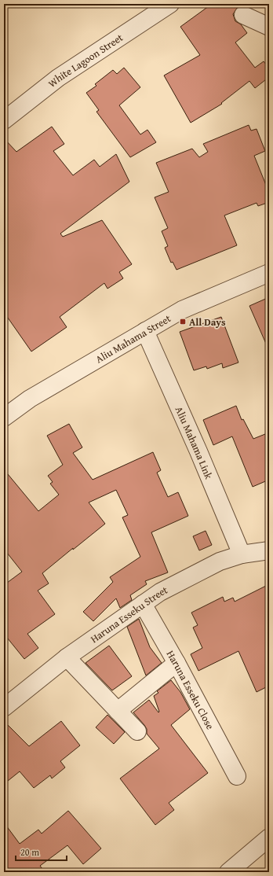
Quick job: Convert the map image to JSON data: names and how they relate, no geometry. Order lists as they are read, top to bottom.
{
  "streets": {
    "street": [
      "White Lagoon Street",
      "Aliu Mahama Street",
      "Aliu Mahama Link",
      "Haruna Esseku Street",
      "Haruna Esseku Close"
    ]
  },
  "crossings": [
    ["Aliu Mahama Street", "Aliu Mahama Link"],
    ["Aliu Mahama Link", "Haruna Esseku Street"],
    ["Haruna Esseku Street", "Haruna Esseku Close"]
  ],
  "places": {
    "transit": ["All Days"]
  },
  "scale_bar": "20 m"
}
